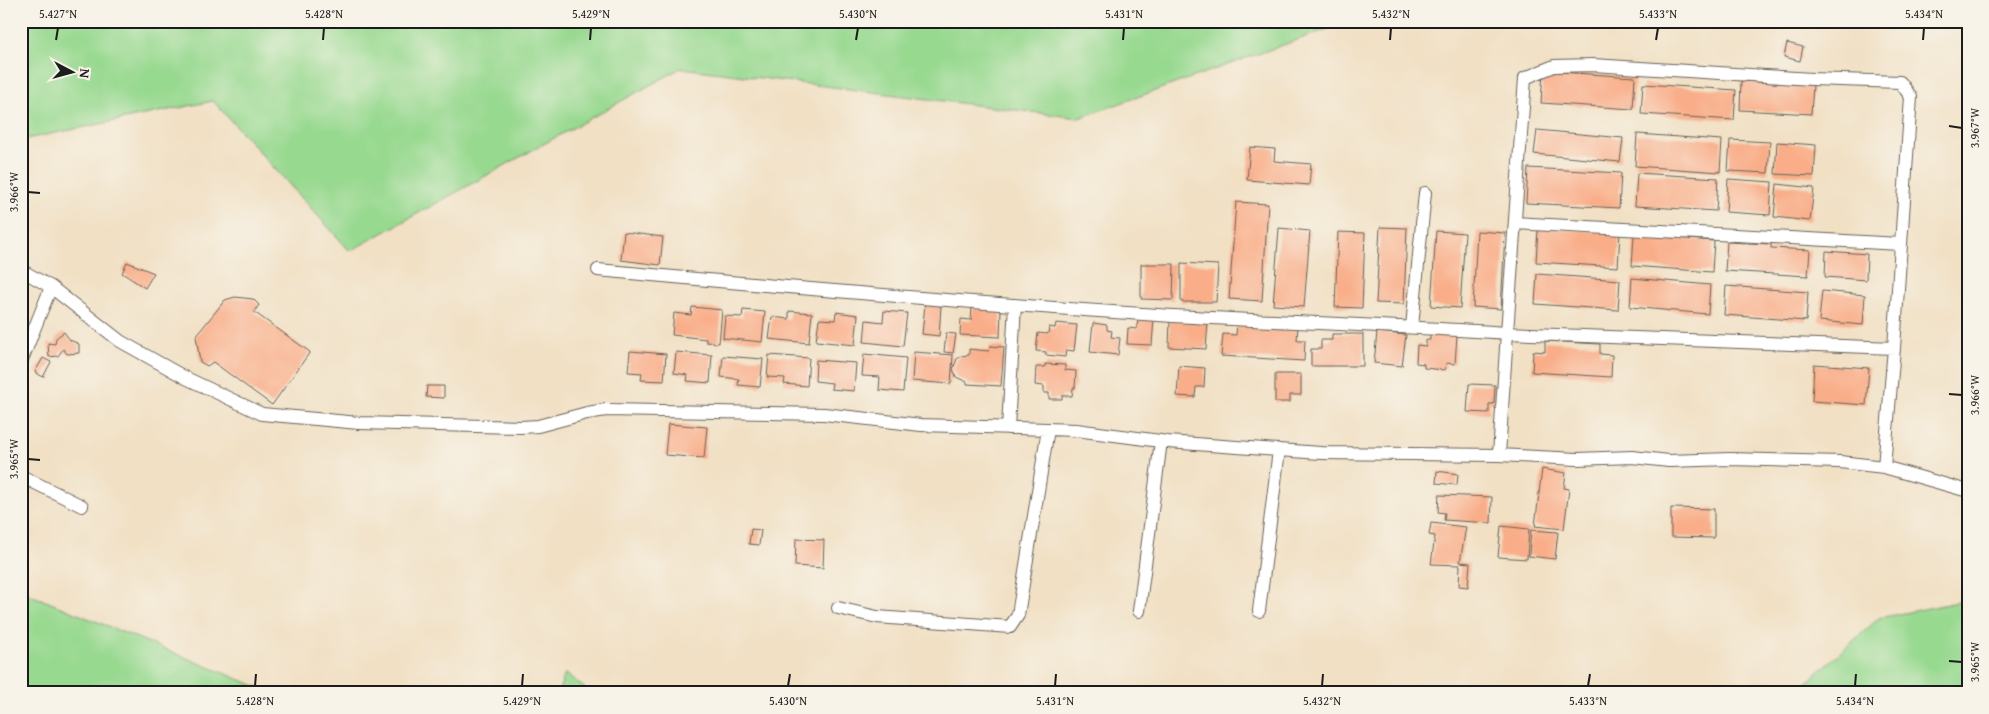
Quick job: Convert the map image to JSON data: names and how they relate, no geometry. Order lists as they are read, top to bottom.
{
  "north": "right",
  "coordinates": [
    "5.427°N",
    "5.428°N",
    "5.429°N",
    "5.430°N",
    "5.431°N",
    "5.432°N",
    "5.433°N",
    "5.434°N",
    "3.967°W",
    "3.966°W",
    "3.965°W"
  ]
}
